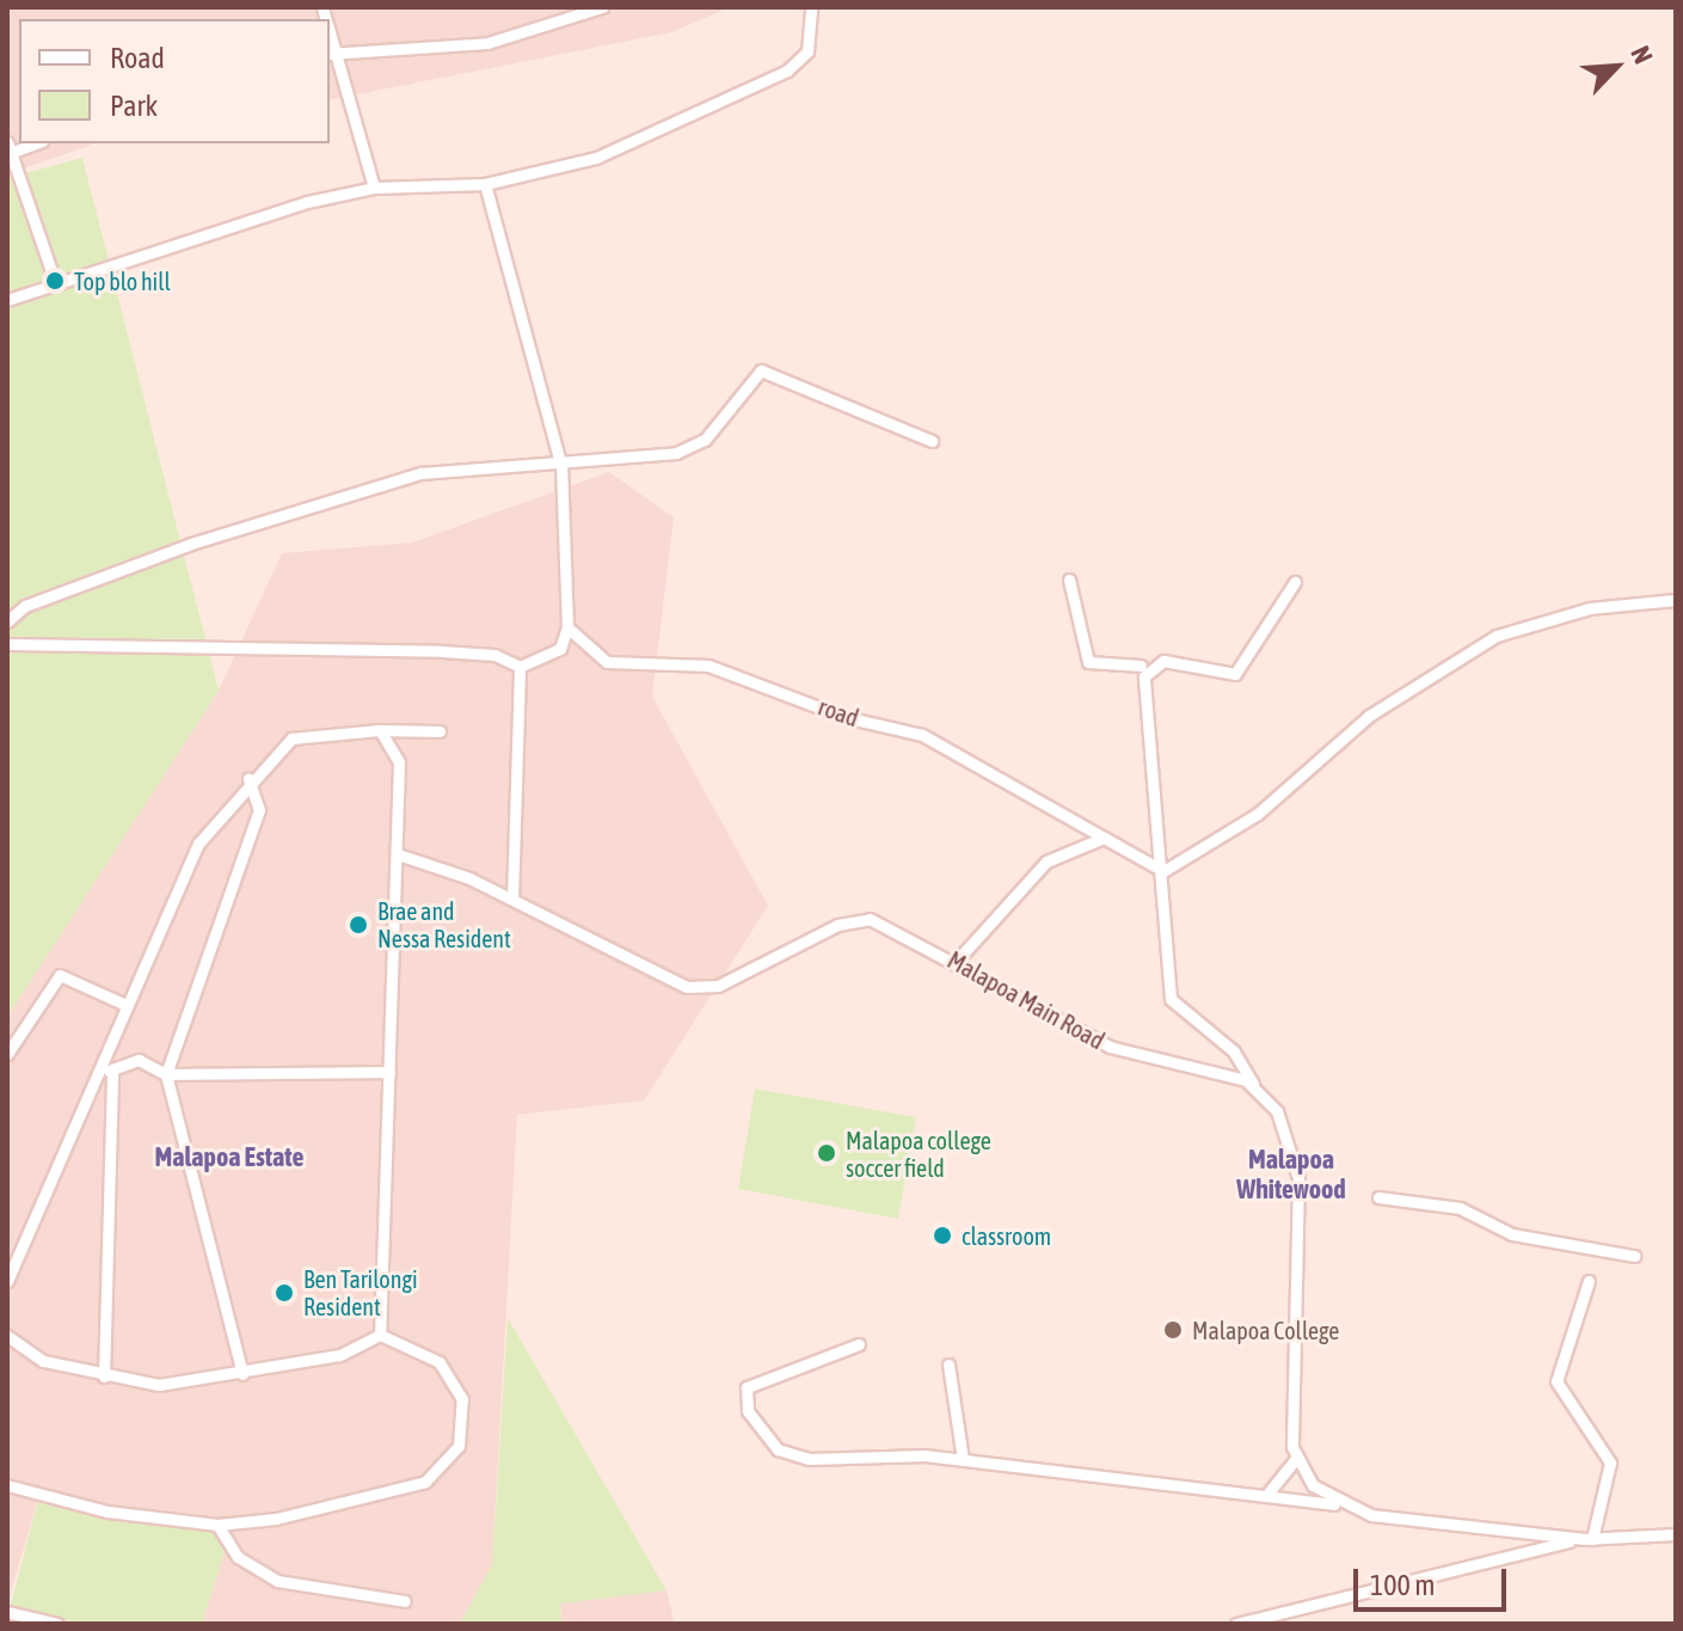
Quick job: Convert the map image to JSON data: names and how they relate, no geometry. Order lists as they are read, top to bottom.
{
  "streets": {
    "street": ["road", "Malapoa Main Road"]
  },
  "districts": ["Malapoa Estate", "Malapoa Whitewood"],
  "places": [
    "Top blo hill",
    "Brae and Nessa Resident",
    "Malapoa college soccer field",
    "classroom",
    "Ben Tarilongi Resident",
    "Malapoa College"
  ],
  "legend": ["Road", "Park"],
  "scale_bar": "100 m",
  "north": "top right"
}
